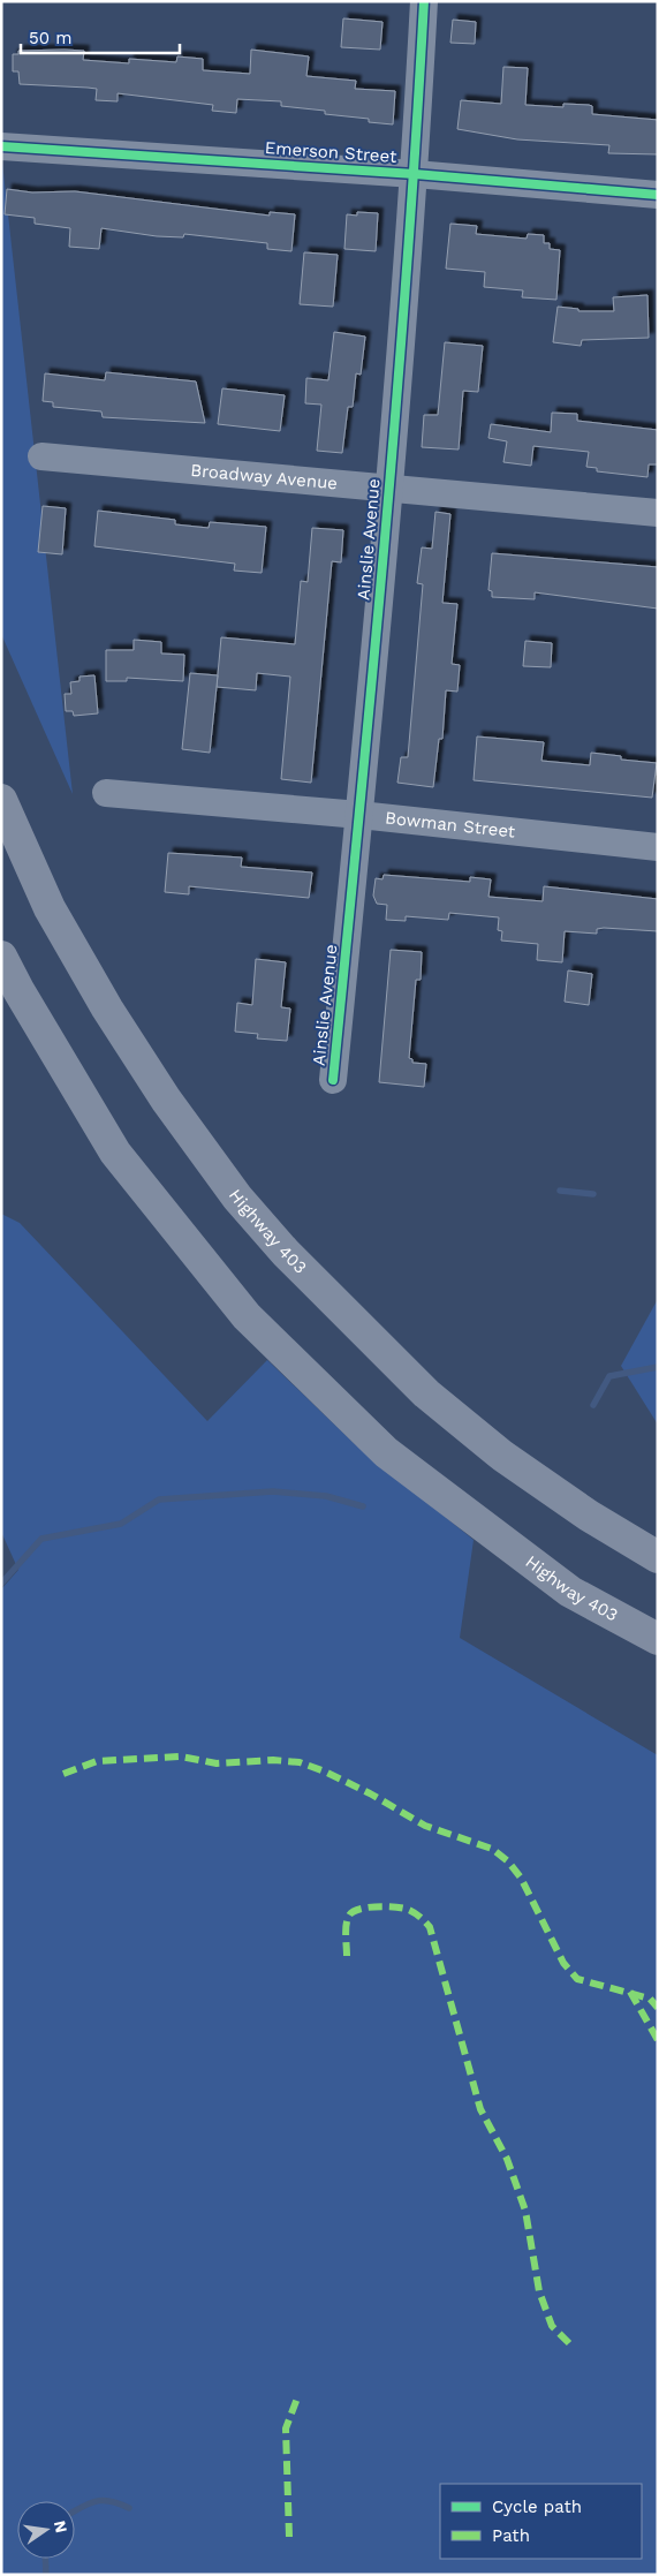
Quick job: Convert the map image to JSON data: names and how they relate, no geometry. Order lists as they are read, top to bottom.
{
  "streets": {
    "highway": ["Highway 403"],
    "street": [
      "Emerson Street",
      "Broadway Avenue",
      "Ainslie Avenue",
      "Bowman Street"
    ]
  },
  "crossings": [
    ["Emerson Street", "Ainslie Avenue"],
    ["Broadway Avenue", "Ainslie Avenue"],
    ["Ainslie Avenue", "Bowman Street"]
  ],
  "legend": ["Cycle path", "Path"],
  "scale_bar": "50 m",
  "north": "right"
}
